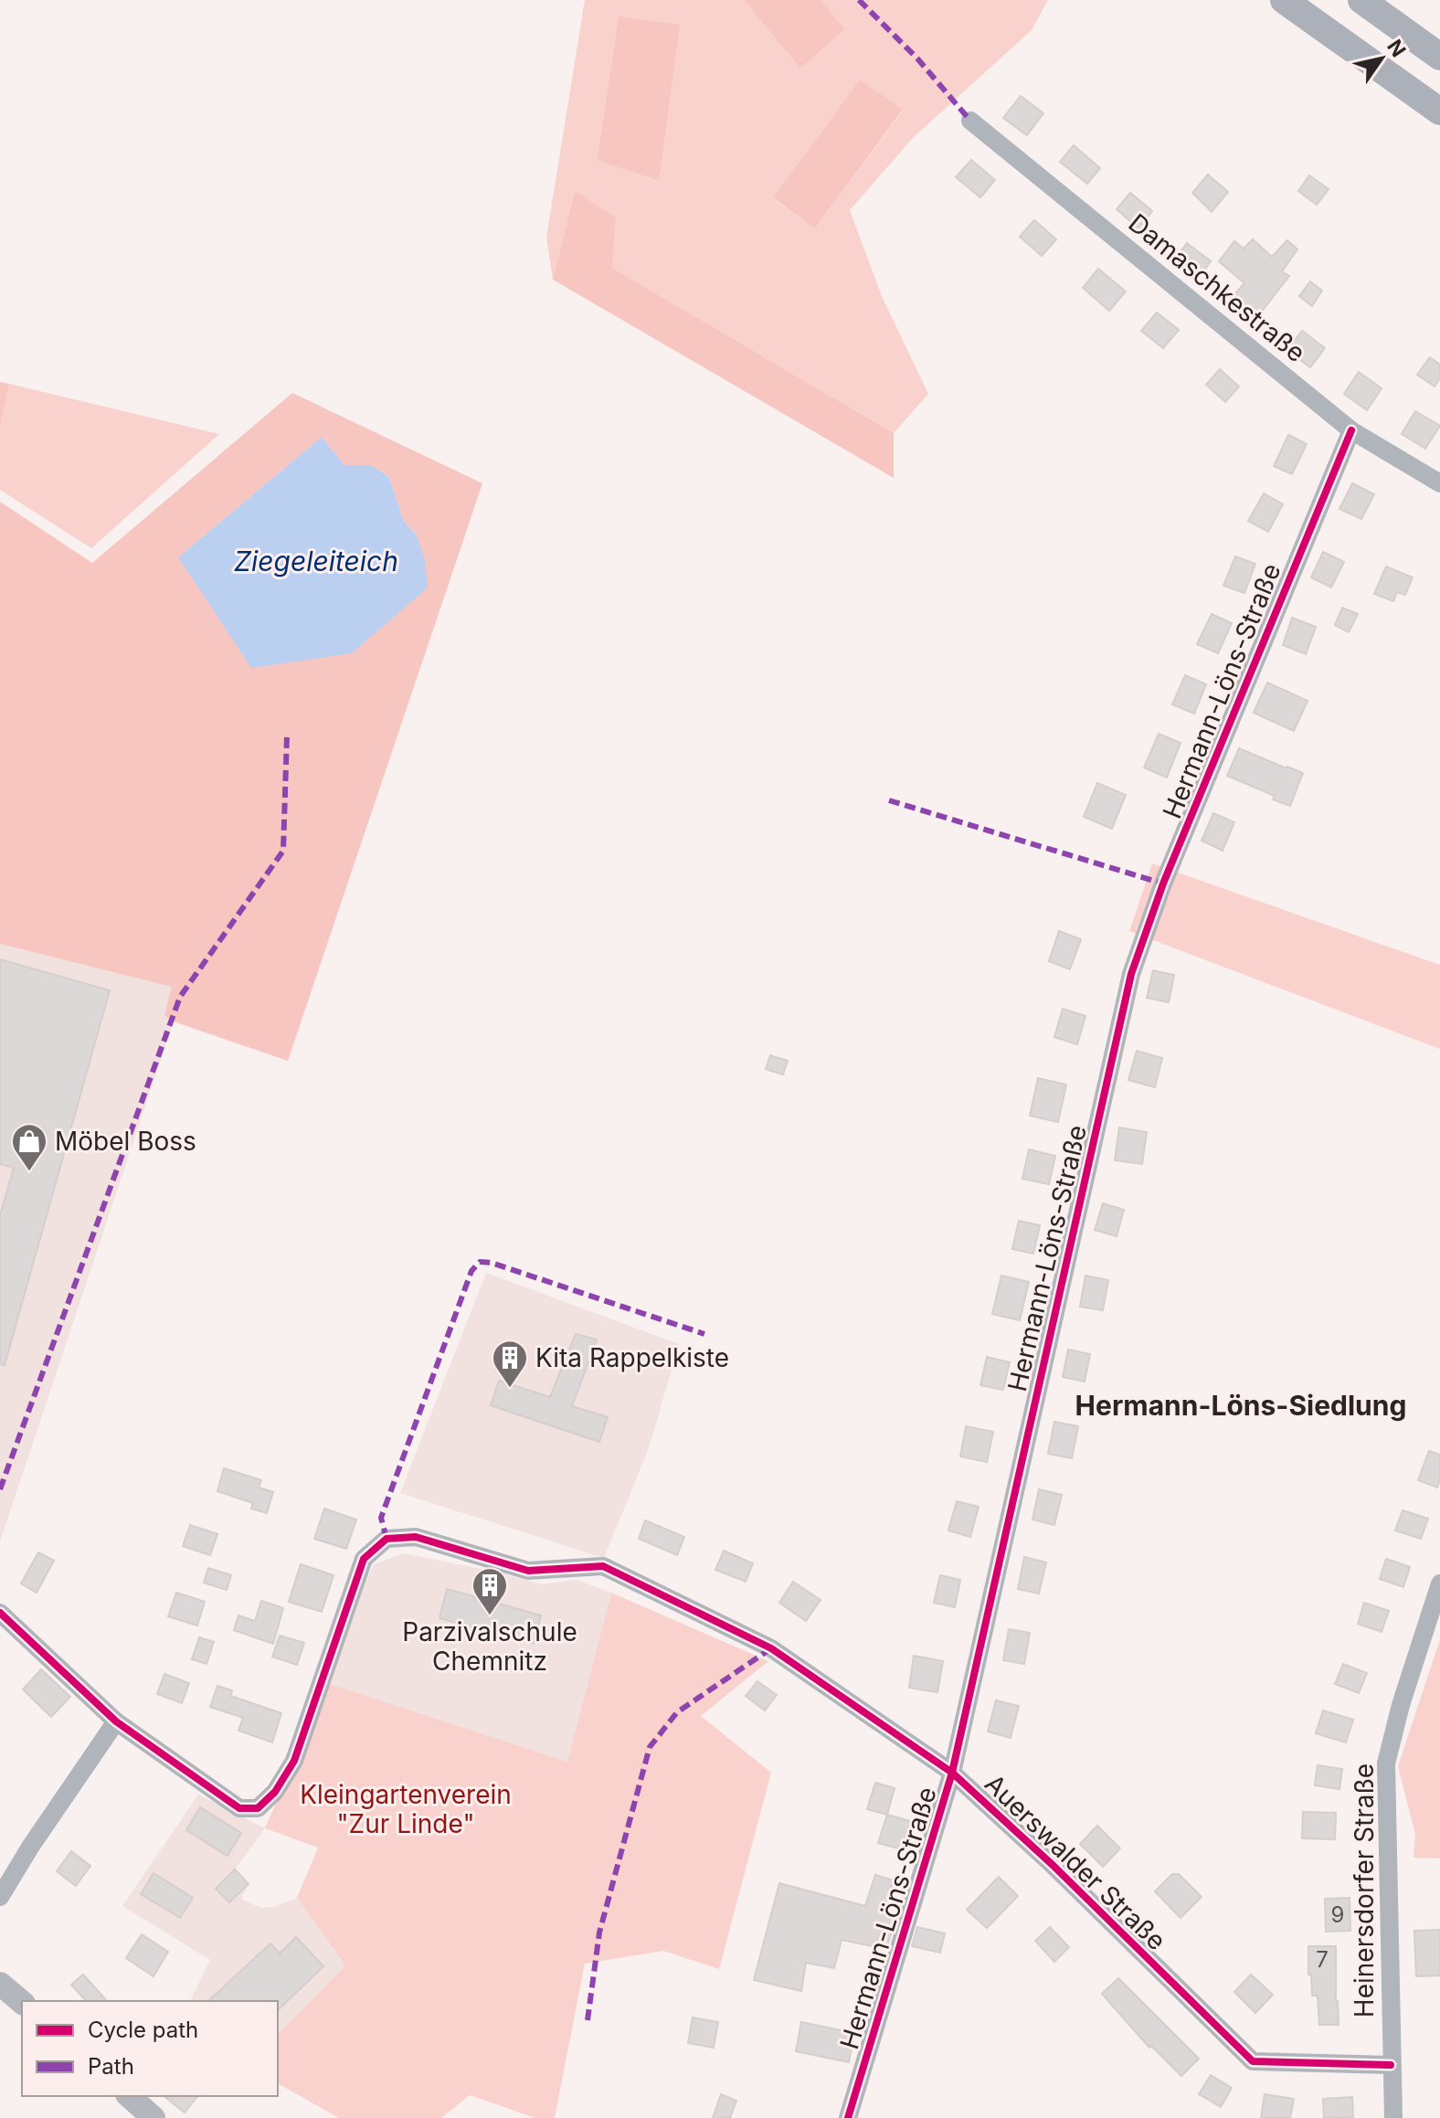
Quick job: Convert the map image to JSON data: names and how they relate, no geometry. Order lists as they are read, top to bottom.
{
  "streets": {
    "street": [
      "Damaschkestraße",
      "Hermann-Löns-Straße",
      "Auerswalder Straße",
      "Heinersdorfer Straße"
    ]
  },
  "crossings": [
    ["Damaschkestraße", "Hermann-Löns-Straße"],
    ["Hermann-Löns-Straße", "Auerswalder Straße"],
    ["Auerswalder Straße", "Heinersdorfer Straße"]
  ],
  "districts": ["Hermann-Löns-Siedlung"],
  "water": ["Ziegeleiteich"],
  "parks": ["Kleingartenverein \"Zur Linde\""],
  "places": {
    "shop": ["Möbel Boss"],
    "building": ["Kita Rappelkiste", "Parzivalschule Chemnitz"]
  },
  "house_numbers": ["9", "7"],
  "legend": ["Cycle path", "Path"],
  "north": "top right"
}
